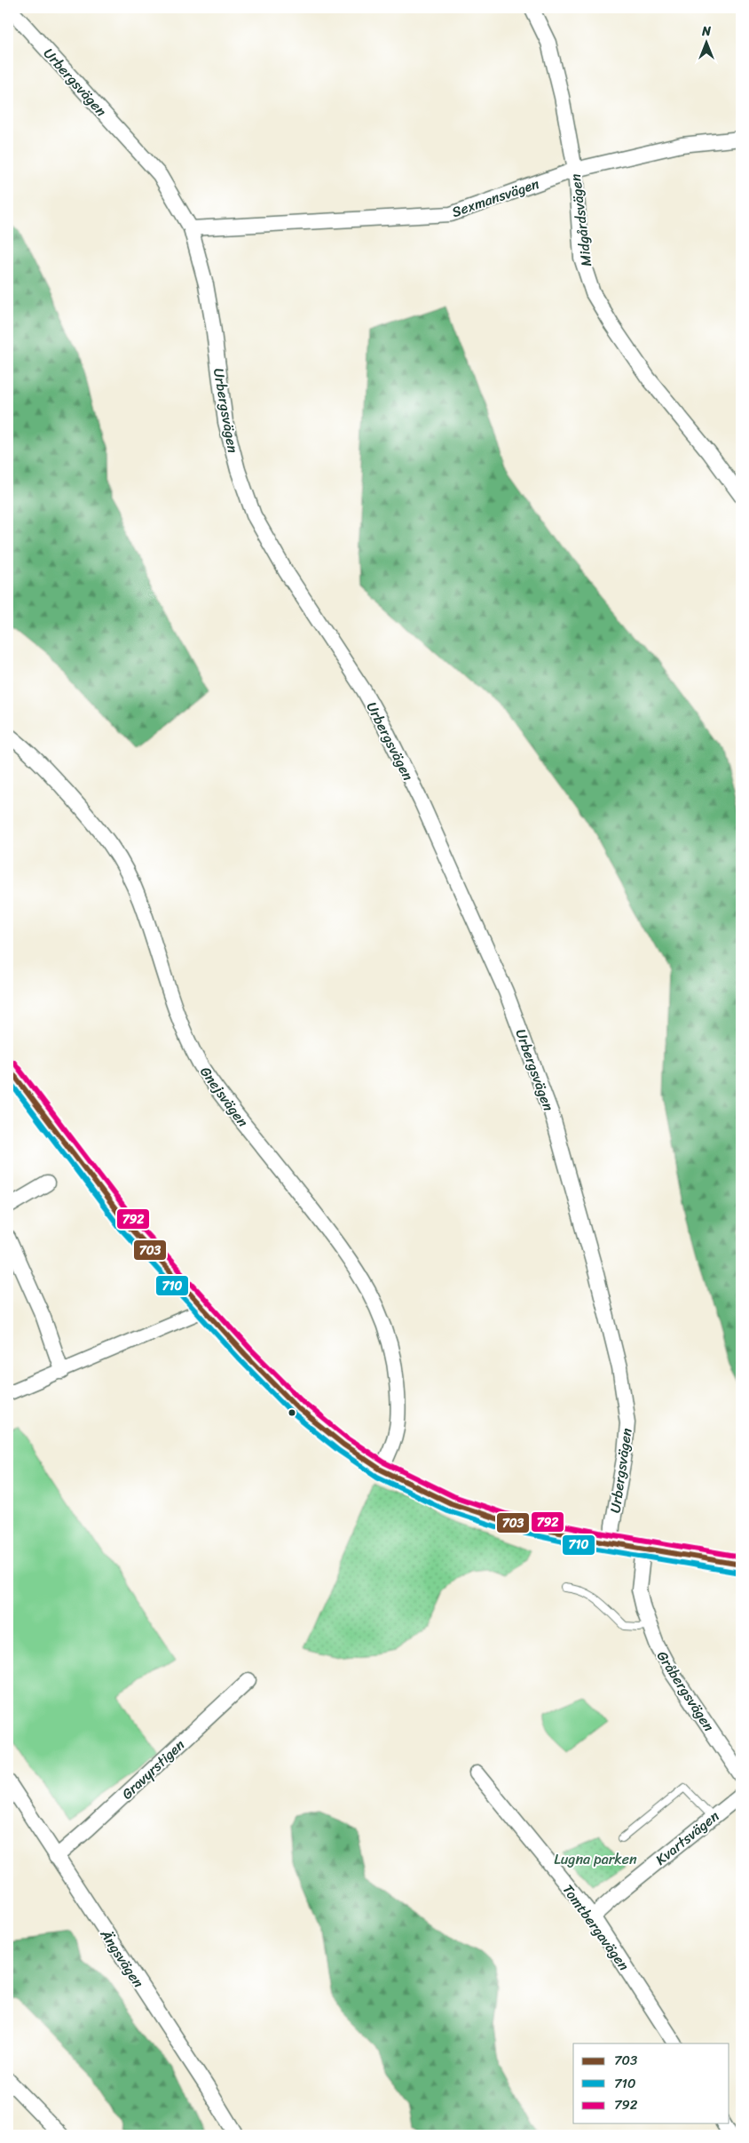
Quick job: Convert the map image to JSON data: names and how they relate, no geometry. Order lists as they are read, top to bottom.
{
  "streets": {
    "street": [
      "Urbergsvägen",
      "Sexmansvägen",
      "Midgårdsvägen",
      "Gnejsvägen",
      "Gråbergsvägen",
      "Gravyrstigen",
      "Kvartsvägen",
      "Tomtbergavägen",
      "Ängsvägen"
    ]
  },
  "crossings": [
    ["Urbergsvägen", "Sexmansvägen"],
    ["Sexmansvägen", "Midgårdsvägen"],
    ["Gravyrstigen", "Ängsvägen"],
    ["Kvartsvägen", "Tomtbergavägen"]
  ],
  "parks": ["Lugna parken"],
  "lines": ["transit line 792", "transit line 703", "transit line 710"],
  "legend": ["703", "710", "792"],
  "north": "top"
}
